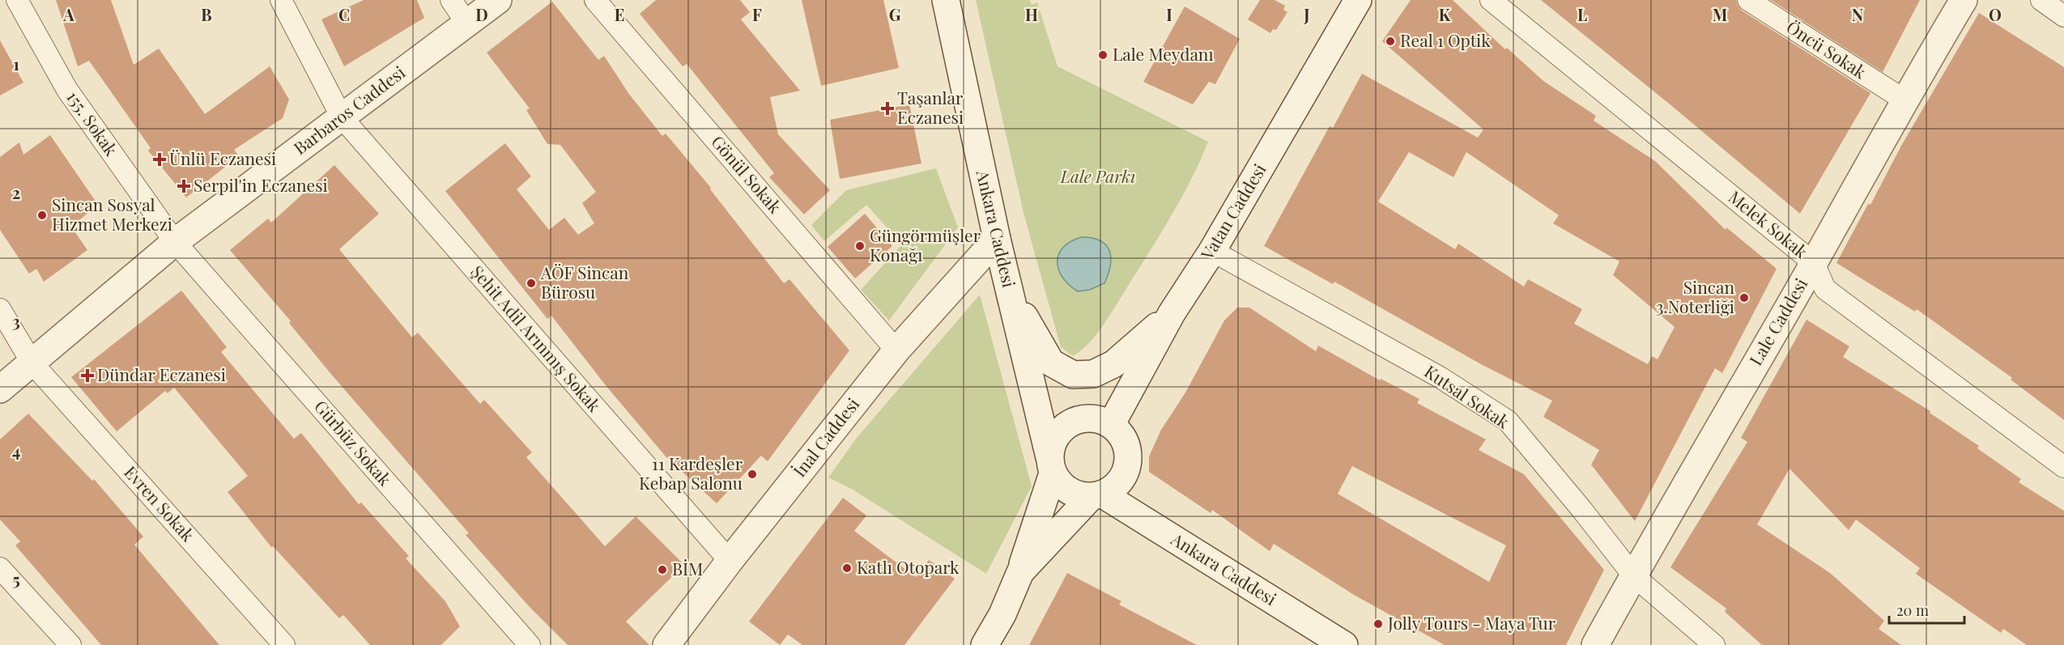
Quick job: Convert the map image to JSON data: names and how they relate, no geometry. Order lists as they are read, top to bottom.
{
  "streets": {
    "main road": [
      "Barbaros Caddesi",
      "Vatan Caddesi",
      "Ankara Caddesi",
      "Lale Caddesi",
      "İnal Caddesi"
    ],
    "street": [
      "Öncü Sokak",
      "155. Sokak",
      "Gönül Sokak",
      "Melek Sokak",
      "Şehit Adil Arınmış Sokak",
      "Kutsal Sokak",
      "Gürbüz Sokak",
      "Evren Sokak"
    ]
  },
  "crossings": [
    ["Öncü Sokak", "Lale Caddesi"],
    ["Barbaros Caddesi", "155. Sokak"],
    ["Barbaros Caddesi", "Şehit Adil Arınmış Sokak"],
    ["Barbaros Caddesi", "Gürbüz Sokak"],
    ["Barbaros Caddesi", "Evren Sokak"],
    ["155. Sokak", "Gürbüz Sokak"],
    ["Gönül Sokak", "İnal Caddesi"],
    ["Vatan Caddesi", "Ankara Caddesi"],
    ["Vatan Caddesi", "Kutsal Sokak"],
    ["Melek Sokak", "Lale Caddesi"],
    ["Ankara Caddesi", "İnal Caddesi"],
    ["Lale Caddesi", "Kutsal Sokak"],
    ["Şehit Adil Arınmış Sokak", "İnal Caddesi"]
  ],
  "parks": ["Lale Parkı"],
  "places": {
    "other": [
      "Real 1 Optik",
      "Lale Meydanı",
      "Sincan Sosyal Hizmet Merkezi",
      "Güngörmüşler Konağı",
      "AÖF Sincan Bürosu",
      "Sincan 3.Noterliği",
      "11 Kardeşler Kebap Salonu",
      "Katlı Otopark",
      "BİM",
      "Jolly Tours - Maya Tur"
    ],
    "health": [
      "Taşanlar Eczanesi",
      "Ünlü Eczanesi",
      "Serpil'in Eczanesi",
      "Dündar Eczanesi"
    ]
  },
  "scale_bar": "20 m",
  "grid": {
    "columns": [
      "A",
      "B",
      "C",
      "D",
      "E",
      "F",
      "G",
      "H",
      "I",
      "J",
      "K",
      "L",
      "M",
      "N",
      "O"
    ],
    "rows": [
      "1",
      "2",
      "3",
      "4",
      "5"
    ]
  }
}
